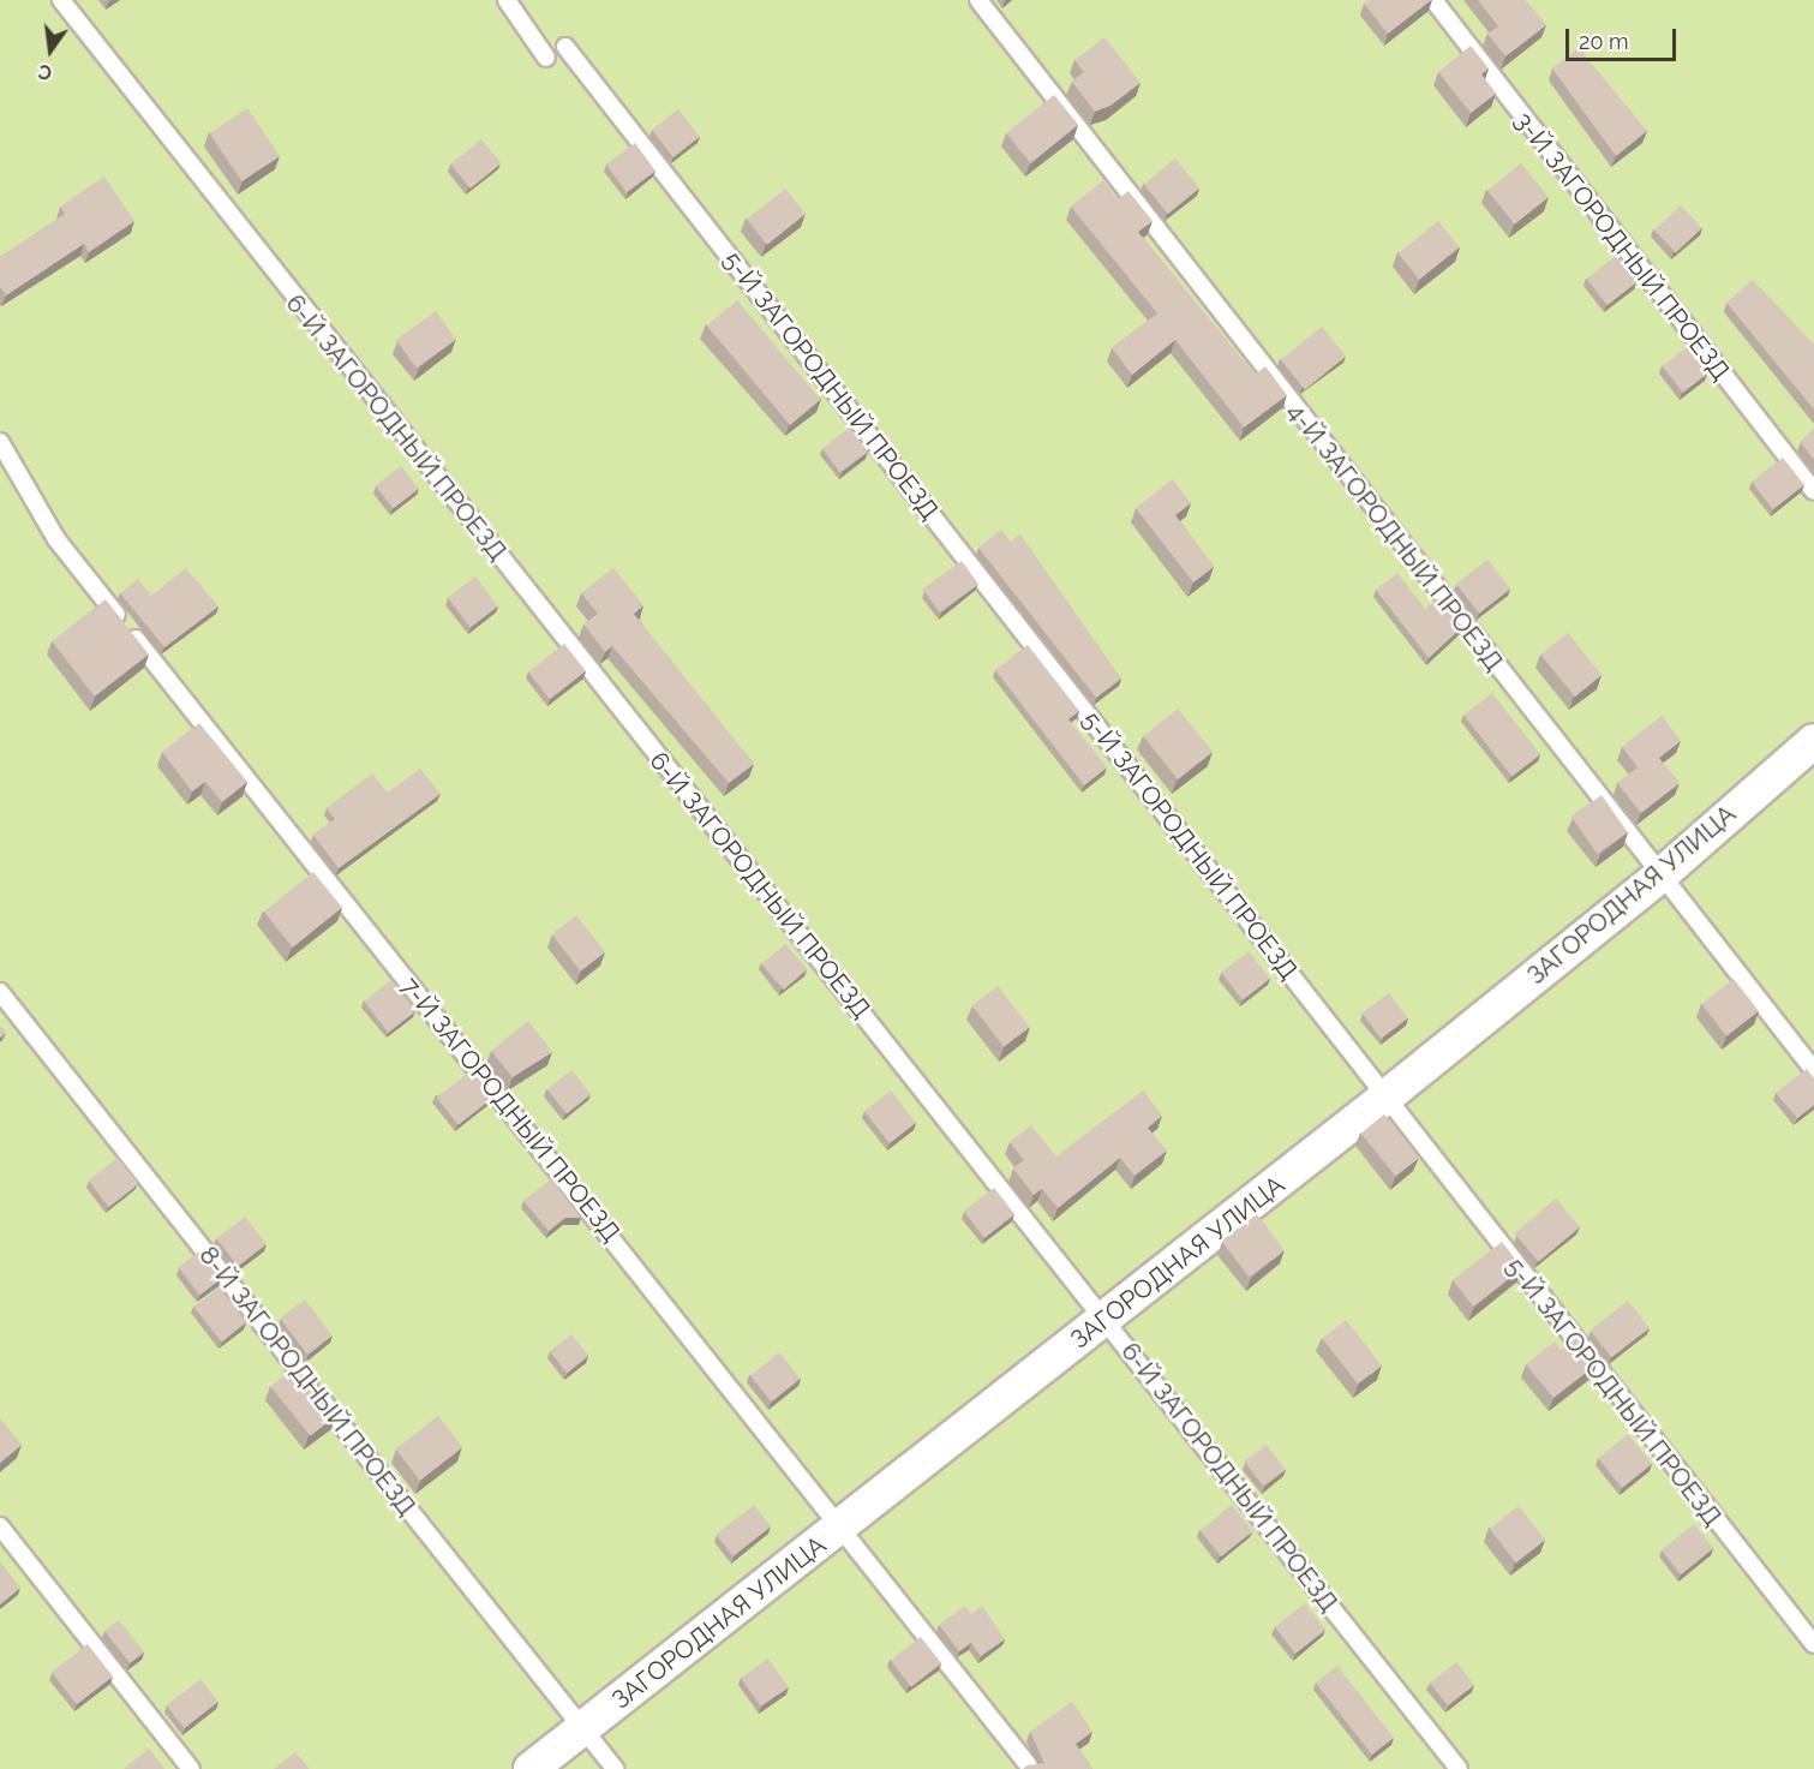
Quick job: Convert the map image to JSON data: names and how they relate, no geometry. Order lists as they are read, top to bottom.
{
  "streets": {
    "street": ["ЗАГОРОДНАЯ УЛИЦА"],
    "lane": [
      "3-Й ЗАГОРОДНЫЙ ПРОЕЗД",
      "5-Й ЗАГОРОДНЫЙ ПРОЕЗД",
      "6-Й ЗАГОРОДНЫЙ ПРОЕЗД",
      "4-Й ЗАГОРОДНЫЙ ПРОЕЗД",
      "7-Й ЗАГОРОДНЫЙ ПРОЕЗД",
      "8-Й ЗАГОРОДНЫЙ ПРОЕЗД"
    ]
  },
  "crossings": [
    ["5-Й ЗАГОРОДНЫЙ ПРОЕЗД", "ЗАГОРОДНАЯ УЛИЦА"],
    ["6-Й ЗАГОРОДНЫЙ ПРОЕЗД", "ЗАГОРОДНАЯ УЛИЦА"],
    ["4-Й ЗАГОРОДНЫЙ ПРОЕЗД", "ЗАГОРОДНАЯ УЛИЦА"],
    ["ЗАГОРОДНАЯ УЛИЦА", "7-Й ЗАГОРОДНЫЙ ПРОЕЗД"],
    ["ЗАГОРОДНАЯ УЛИЦА", "8-Й ЗАГОРОДНЫЙ ПРОЕЗД"]
  ],
  "scale_bar": "20 m",
  "north": "bottom"
}
